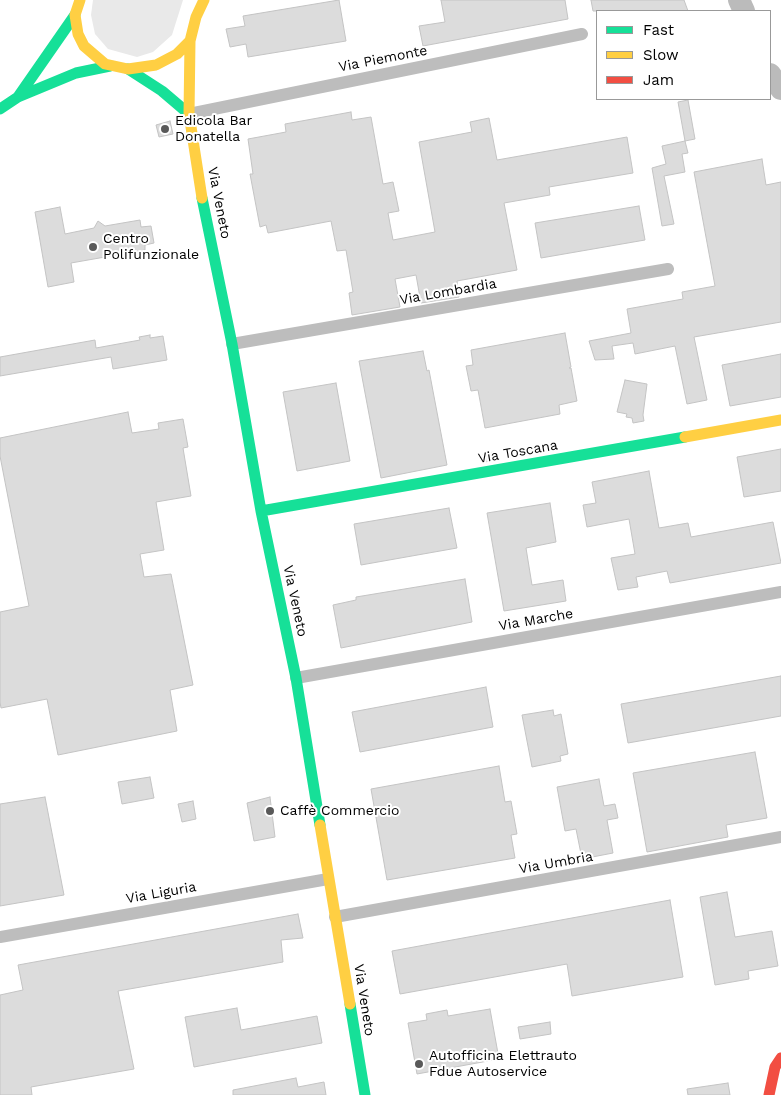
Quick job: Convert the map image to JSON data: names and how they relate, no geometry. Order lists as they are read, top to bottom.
{
  "streets": {
    "main road": ["Via Veneto", "Via Toscana"],
    "street": [
      "Via Piemonte",
      "Via Lombardia",
      "Via Marche",
      "Via Umbria",
      "Via Liguria"
    ]
  },
  "crossings": [
    ["Via Piemonte", "Via Veneto"],
    ["Via Veneto", "Via Lombardia"],
    ["Via Veneto", "Via Toscana"],
    ["Via Veneto", "Via Marche"],
    ["Via Veneto", "Via Umbria"],
    ["Via Veneto", "Via Liguria"]
  ],
  "places": [
    "Edicola Bar Donatella",
    "Centro Polifunzionale",
    "Caffè Commercio",
    "Autofficina Elettrauto Fdue Autoservice"
  ],
  "legend": ["Fast", "Slow", "Jam"]
}
